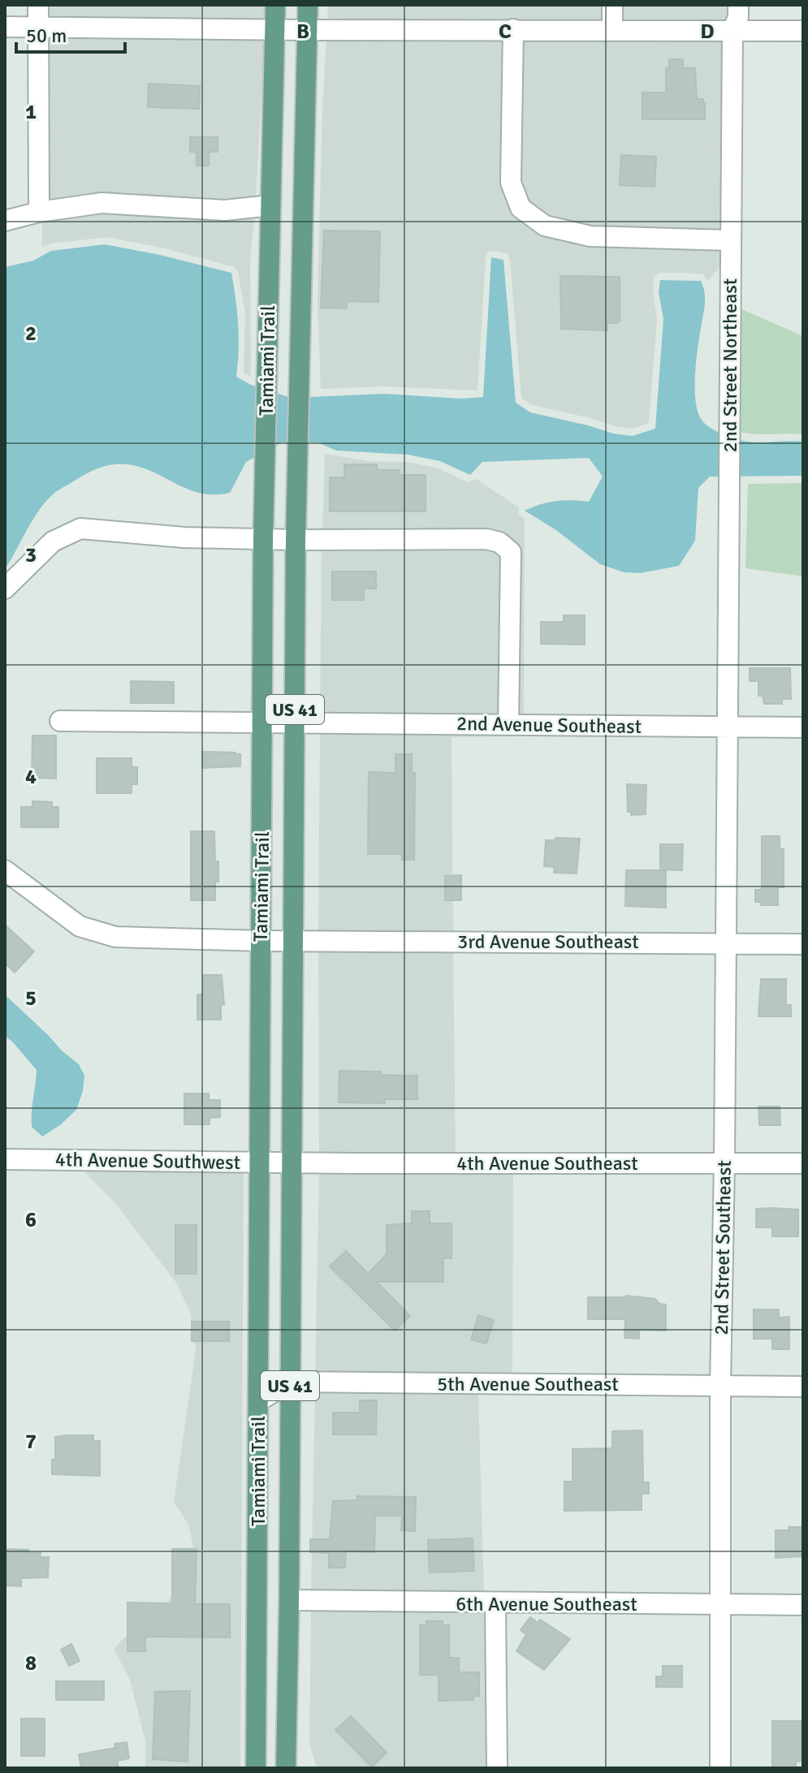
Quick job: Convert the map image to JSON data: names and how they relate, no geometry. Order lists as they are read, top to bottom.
{
  "streets": {
    "main road": ["Tamiami Trail", "US 41"],
    "street": [
      "2nd Street Northeast",
      "2nd Avenue Southeast",
      "3rd Avenue Southeast",
      "4th Avenue Southwest",
      "4th Avenue Southeast",
      "2nd Street Southeast",
      "5th Avenue Southeast",
      "6th Avenue Southeast"
    ]
  },
  "crossings": [
    ["Tamiami Trail", "2nd Avenue Southeast"],
    ["Tamiami Trail", "3rd Avenue Southeast"],
    ["Tamiami Trail", "4th Avenue Southwest"],
    ["Tamiami Trail", "4th Avenue Southeast"],
    ["Tamiami Trail", "5th Avenue Southeast"],
    ["Tamiami Trail", "6th Avenue Southeast"],
    ["2nd Street Northeast", "2nd Avenue Southeast"],
    ["2nd Street Northeast", "2nd Street Southeast"],
    ["2nd Avenue Southeast", "2nd Street Southeast"],
    ["3rd Avenue Southeast", "2nd Street Southeast"],
    ["4th Avenue Southwest", "4th Avenue Southeast"],
    ["4th Avenue Southeast", "2nd Street Southeast"],
    ["2nd Street Southeast", "5th Avenue Southeast"],
    ["2nd Street Southeast", "6th Avenue Southeast"]
  ],
  "scale_bar": "50 m",
  "grid": {
    "columns": ["B", "C", "D"],
    "rows": [
      "1",
      "2",
      "3",
      "4",
      "5",
      "6",
      "7",
      "8"
    ]
  }
}
